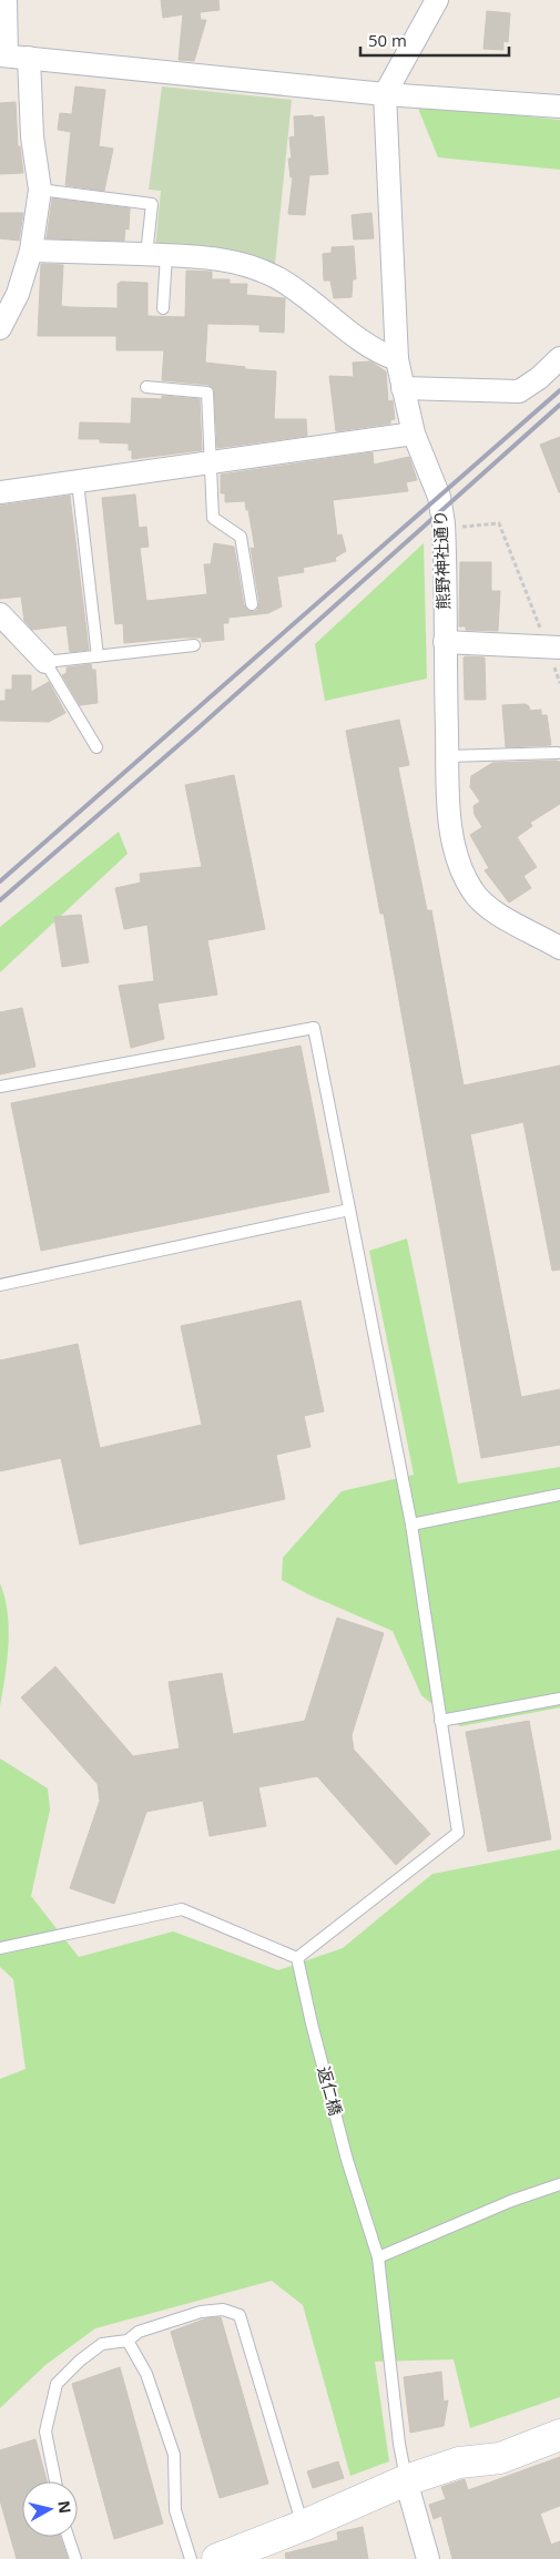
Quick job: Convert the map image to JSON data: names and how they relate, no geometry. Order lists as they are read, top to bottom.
{
  "streets": {
    "street": ["熊野神社通り"],
    "lane": ["返仁橋"]
  },
  "scale_bar": "50 m",
  "north": "right"
}
